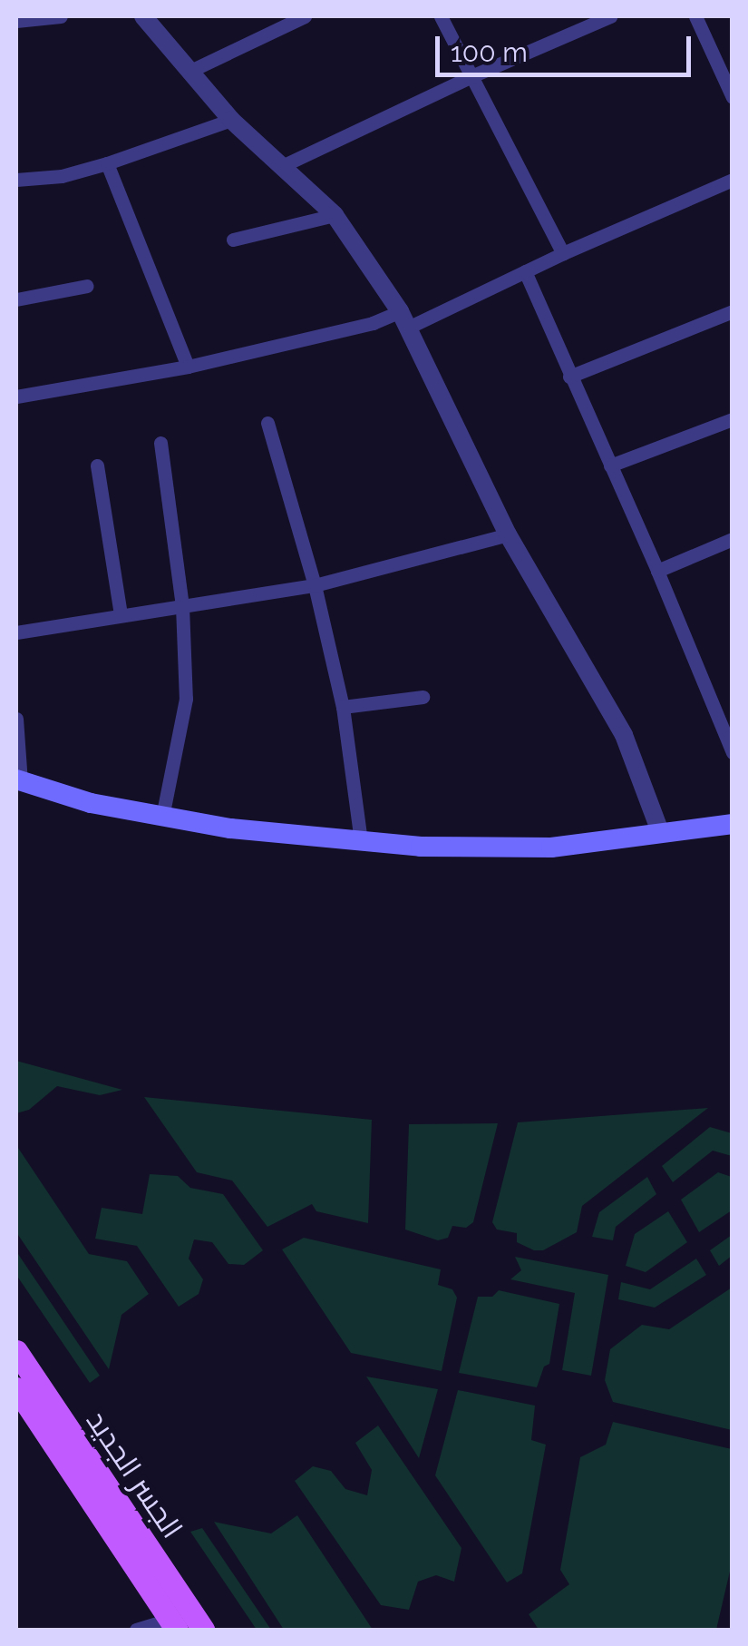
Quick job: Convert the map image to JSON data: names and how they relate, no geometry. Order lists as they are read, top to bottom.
{
  "streets": {
    "main road": ["الجسر الجديد"]
  },
  "scale_bar": "100 m"
}
